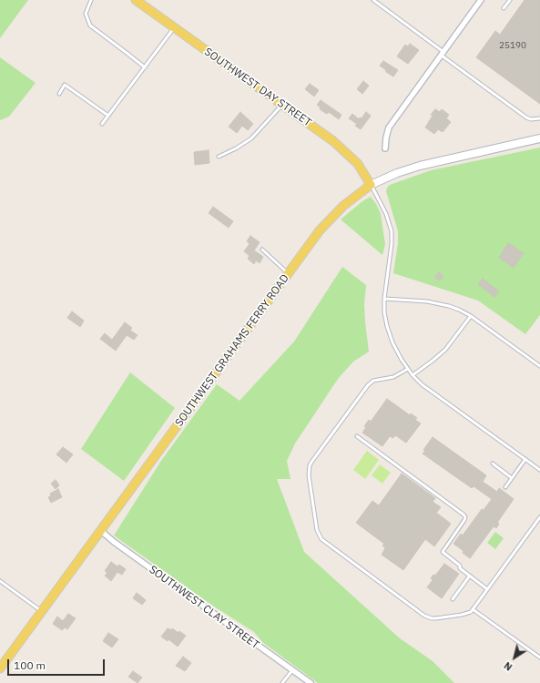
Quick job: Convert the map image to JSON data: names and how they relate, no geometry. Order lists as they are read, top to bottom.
{
  "streets": {
    "main road": ["SOUTHWEST DAY STREET", "SOUTHWEST GRAHAMS FERRY ROAD"],
    "street": ["SOUTHWEST CLAY STREET"]
  },
  "crossings": [
    ["SOUTHWEST DAY STREET", "SOUTHWEST GRAHAMS FERRY ROAD"],
    ["SOUTHWEST GRAHAMS FERRY ROAD", "SOUTHWEST CLAY STREET"]
  ],
  "house_numbers": ["25190"],
  "scale_bar": "100 m",
  "north": "bottom left"
}
